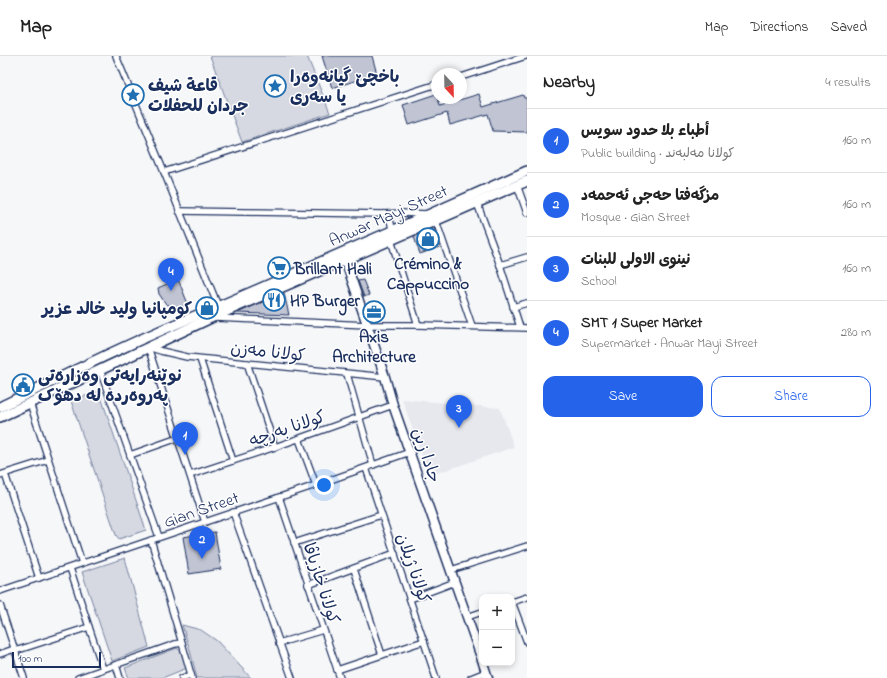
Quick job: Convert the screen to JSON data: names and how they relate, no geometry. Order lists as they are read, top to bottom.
{
  "streets": {
    "main road": ["Anwar Mayi Street"],
    "street": [
      "کولانا مەزن",
      "کولانا بەرچە",
      "جادا زین",
      "Gian Street",
      "کولانا ژیلان",
      "کولانا خازیاڤا"
    ]
  },
  "crossings": [
    ["Anwar Mayi Street", "کولانا مەزن"],
    ["Anwar Mayi Street", "جادا زین"],
    ["کولانا مەزن", "جادا زین"],
    ["کولانا بەرچە", "جادا زین"],
    ["جادا زین", "Gian Street"],
    ["Gian Street", "کولانا ژیلان"],
    ["Gian Street", "کولانا خازیاڤا"]
  ],
  "places": {
    "place": ["باخچێ گیانەوەرا یا سەری", "قاعة شيف جردان للحفلات"],
    "shop": ["Crémino & Cappuccino", "كومپانيا وليد خالد عزير"],
    "supermarket": ["Brillant Hali"],
    "restaurant": ["HP Burger"],
    "office": ["Axis Architecture"],
    "public building": ["نوێنەرایەتی وەزارەتی پەروەردە لە دهۆک"]
  },
  "scale_bar": "100 m",
  "north": "bottom",
  "page": {
    "header": "Map",
    "nav": ["Map", "Directions", "Saved"],
    "heading": ["Nearby", "4 results"],
    "list": [
      {
        "mark": "1",
        "name": "أطباء بلا حدود سويس",
        "note": "Public building · کولانا مەلبەند",
        "value": "160 m"
      },
      {
        "mark": "2",
        "name": "مزگەفتا حەجی ئەحمەد",
        "note": "Mosque · Gian Street",
        "value": "160 m"
      },
      {
        "mark": "3",
        "name": "نينوى الاولى للبنات",
        "note": "School",
        "value": "160 m"
      },
      {
        "mark": "4",
        "name": "SMT 1 Super Market",
        "note": "Supermarket · Anwar Mayi Street",
        "value": "280 m"
      }
    ],
    "pins": [
      "4",
      "3",
      "1",
      "2"
    ],
    "buttons": ["Save", "Share"],
    "map_buttons": ["+", "−"],
    "scale": "100 m"
  }
}
